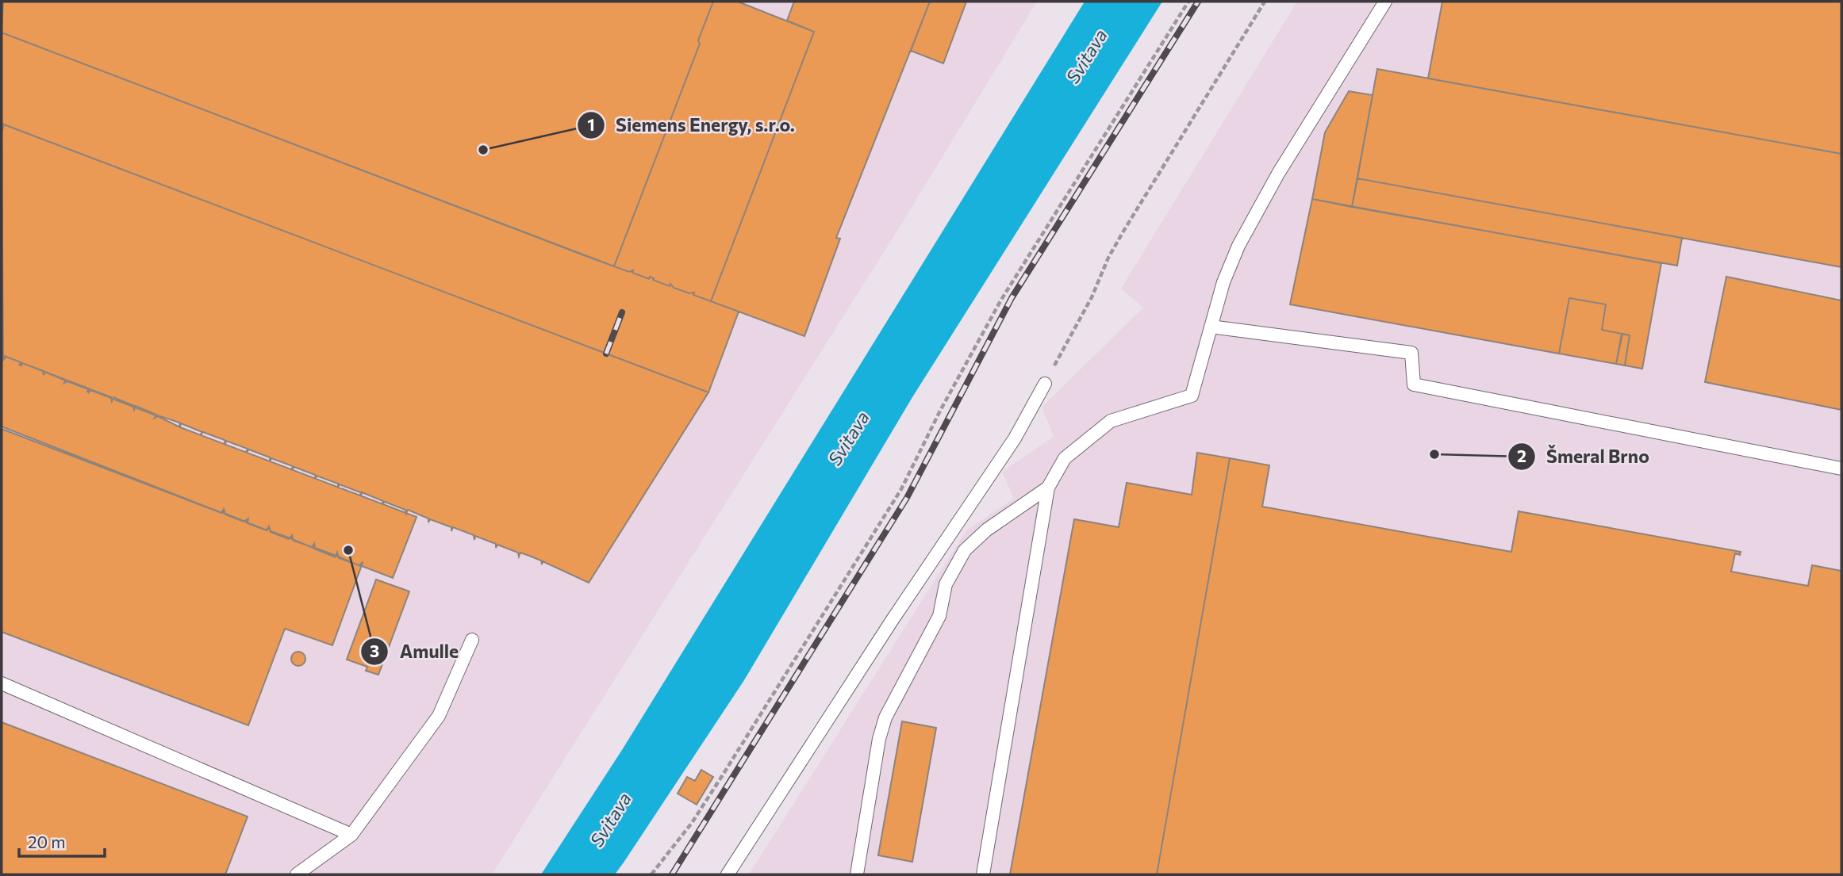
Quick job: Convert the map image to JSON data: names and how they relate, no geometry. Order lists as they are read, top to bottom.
{
  "water": ["Svitava"],
  "places": ["Siemens Energy, s.r.o.", "Šmeral Brno", "Amulle"],
  "scale_bar": "20 m"
}
